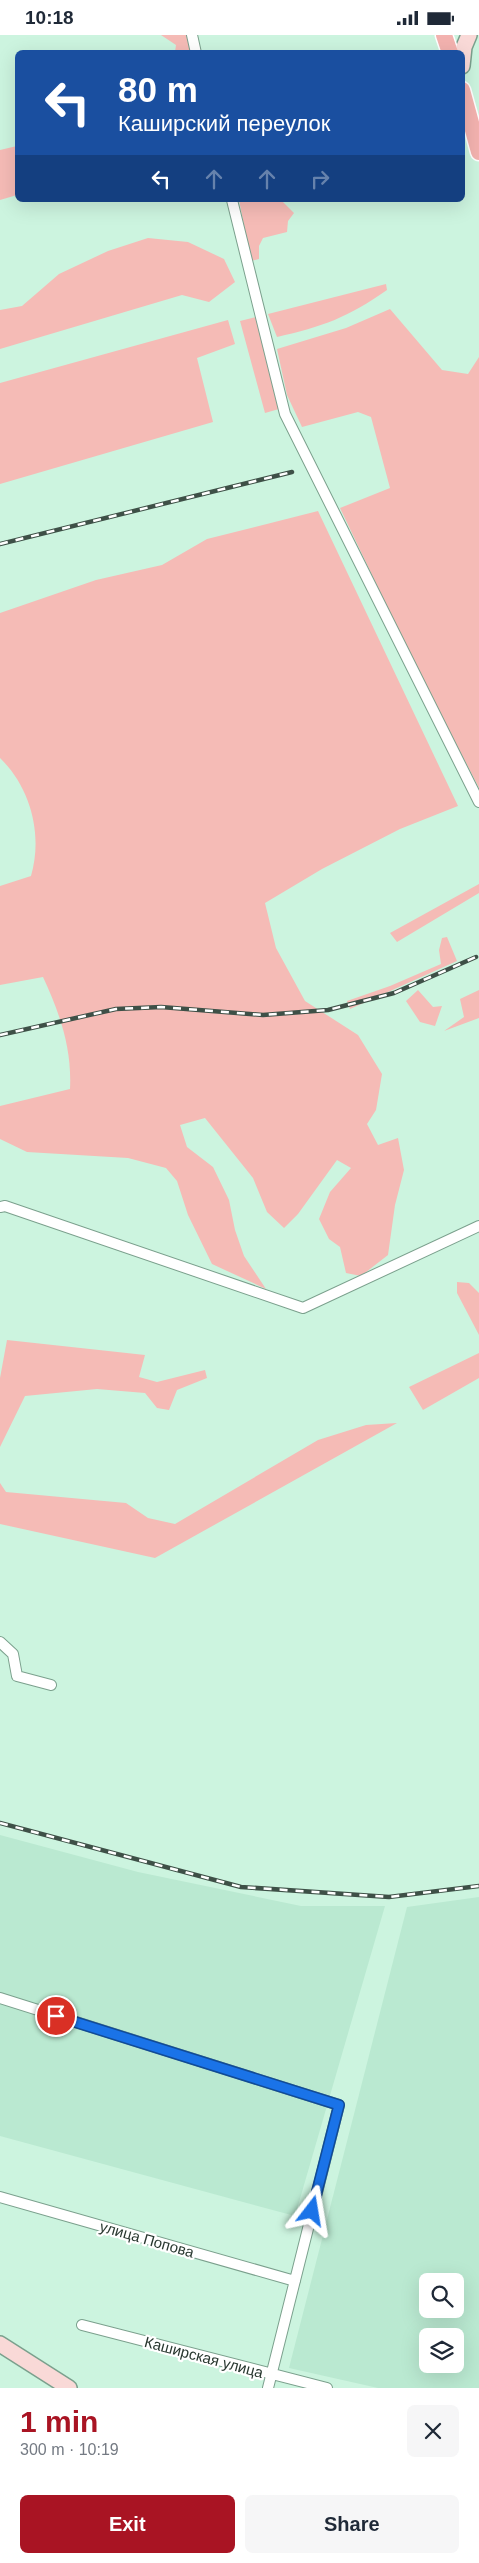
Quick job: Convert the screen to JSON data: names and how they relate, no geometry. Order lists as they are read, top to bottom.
{
  "streets": {
    "street": ["улица Попова", "Каширская улица"]
  },
  "page": {
    "status": "10:18",
    "turn": ["80 m", "Каширский переулок"],
    "heading": ["1 min", "300 m · 10:19"],
    "buttons": ["Exit", "Share"]
  }
}
